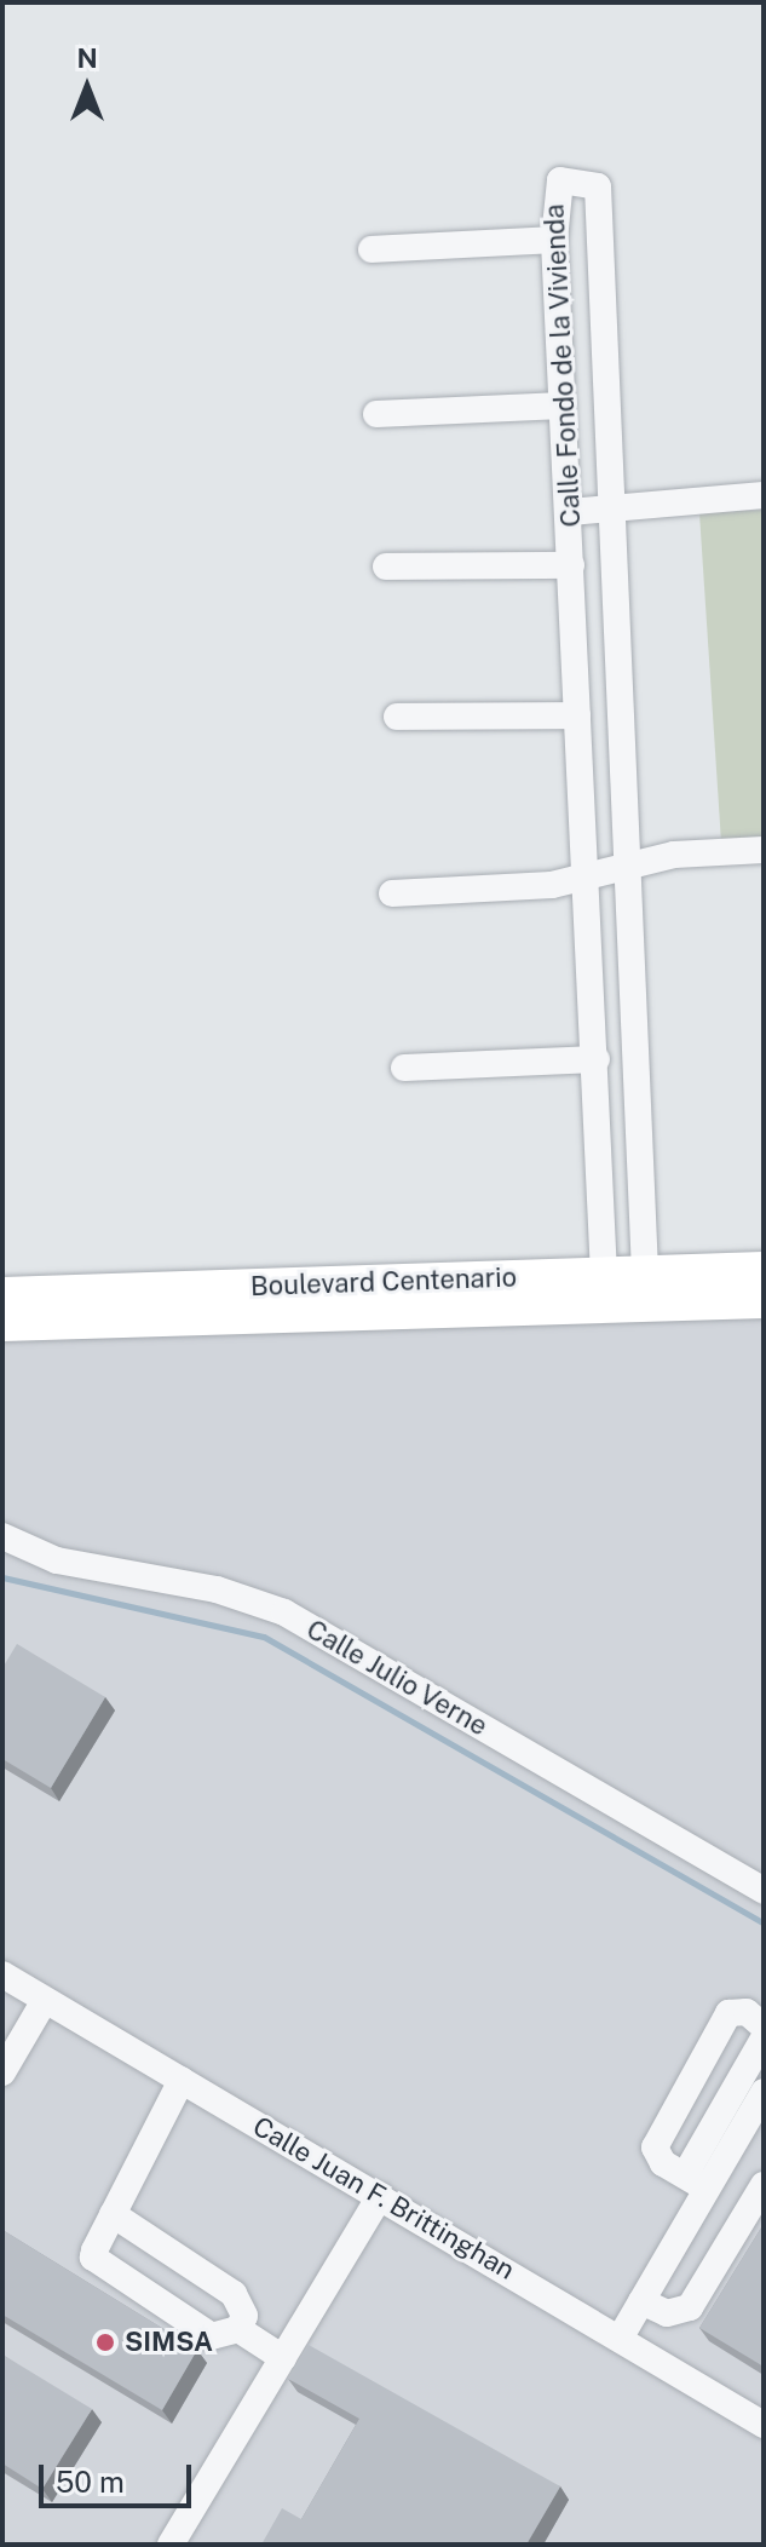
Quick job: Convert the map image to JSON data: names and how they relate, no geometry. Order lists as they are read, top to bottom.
{
  "streets": {
    "main road": ["Boulevard Centenario"],
    "street": ["Calle Fondo de la Vivienda", "Calle Julio Verne", "Calle Juan F. Brittinghan"]
  },
  "crossings": [
    ["Calle Fondo de la Vivienda", "Boulevard Centenario"]
  ],
  "places": ["SIMSA"],
  "scale_bar": "50 m",
  "north": "top"
}
